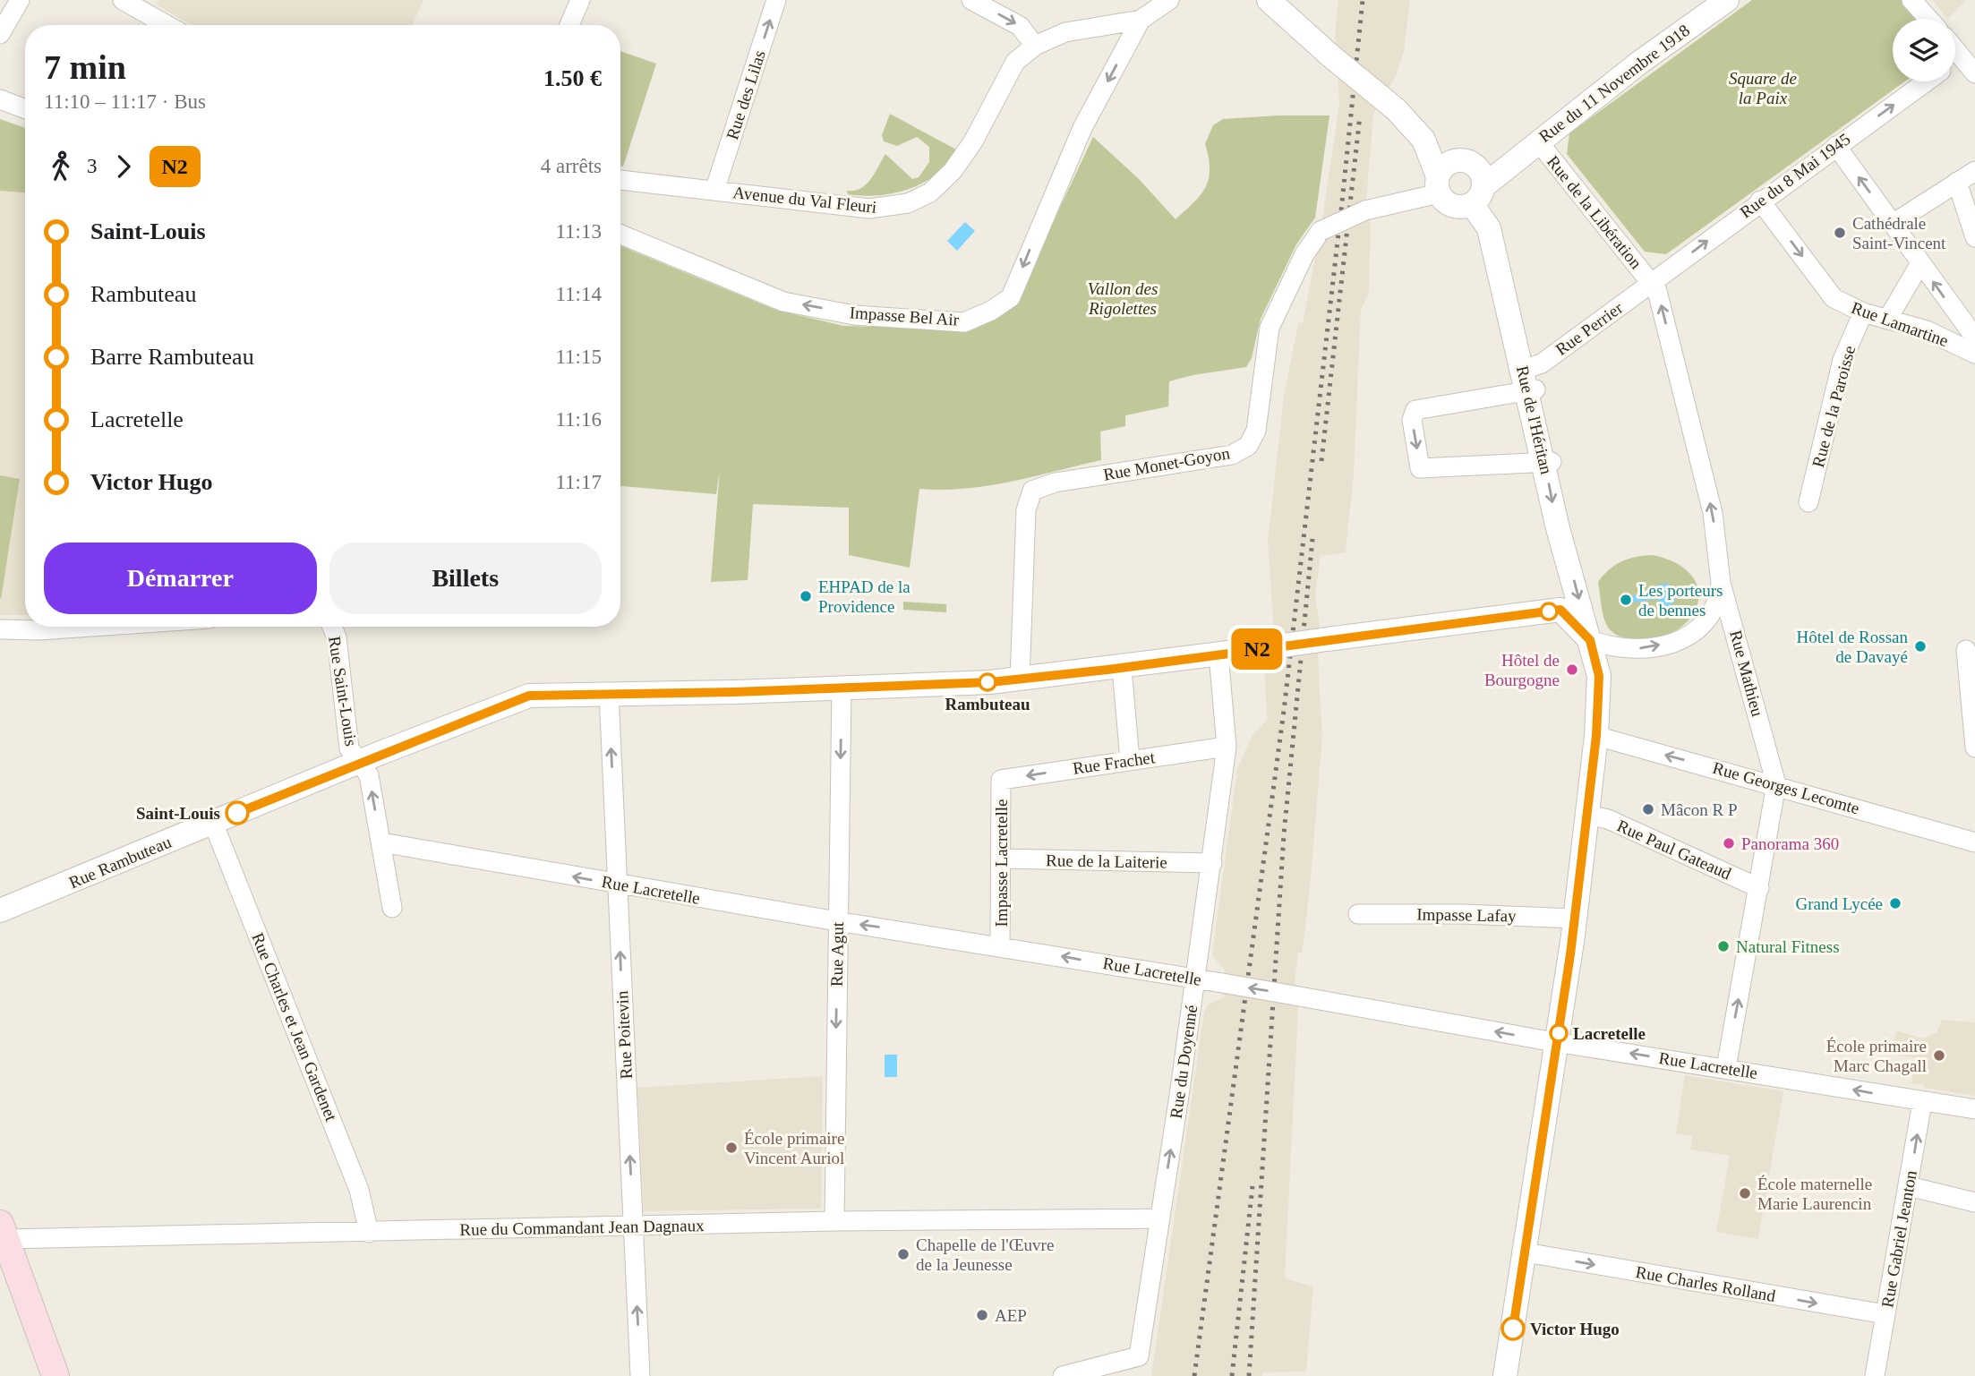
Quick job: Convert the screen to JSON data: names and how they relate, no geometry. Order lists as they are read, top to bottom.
{
  "streets": {
    "street": [
      "Rue du 11 Novembre 1918",
      "Rue des Lilas",
      "Rue du 8 Mai 1945",
      "Avenue du Val Fleuri",
      "Rue de la Libération",
      "Impasse Bel Air",
      "Rue Lamartine",
      "Rue Perrier",
      "Rue de la Paroisse",
      "Rue de l'Héritan",
      "Rue Monet-Goyon",
      "Rue Mathieu",
      "Rue Saint-Louis",
      "Rue Frachet",
      "Rue Georges Lecomte",
      "Rue Paul Gateaud",
      "Rue de la Laiterie",
      "Rue Rambuteau",
      "Impasse Lacretelle",
      "Rue Lacretelle",
      "Impasse Lafay",
      "Rue Agut",
      "Rue Charles et Jean Gardenet",
      "Rue Poitevin",
      "Rue du Doyenné",
      "Rue du Commandant Jean Dagnaux",
      "Rue Gabriel Jeanton",
      "Rue Charles Rolland"
    ]
  },
  "crossings": [
    ["Rue du 11 Novembre 1918", "Rue de la Libération"],
    ["Rue du 11 Novembre 1918", "Rue de l'Héritan"],
    ["Rue du 11 Novembre 1918", "Rue Monet-Goyon"],
    ["Rue des Lilas", "Avenue du Val Fleuri"],
    ["Rue du 8 Mai 1945", "Rue de la Libération"],
    ["Rue du 8 Mai 1945", "Rue Lamartine"],
    ["Rue du 8 Mai 1945", "Rue Perrier"],
    ["Rue du 8 Mai 1945", "Rue Mathieu"],
    ["Avenue du Val Fleuri", "Impasse Bel Air"],
    ["Rue de la Libération", "Rue Perrier"],
    ["Rue de la Libération", "Rue Mathieu"],
    ["Rue Lamartine", "Rue de la Paroisse"],
    ["Rue Perrier", "Rue de l'Héritan"],
    ["Rue Perrier", "Rue Mathieu"],
    ["Rue de l'Héritan", "Rue Monet-Goyon"],
    ["Rue de l'Héritan", "Rue Georges Lecomte"],
    ["Rue de l'Héritan", "Rue Paul Gateaud"],
    ["Rue de l'Héritan", "Rue Rambuteau"],
    ["Rue de l'Héritan", "Rue Lacretelle"],
    ["Rue de l'Héritan", "Impasse Lafay"],
    ["Rue de l'Héritan", "Rue Charles Rolland"],
    ["Rue Monet-Goyon", "Rue Rambuteau"],
    ["Rue Mathieu", "Rue Georges Lecomte"],
    ["Rue Mathieu", "Rue Paul Gateaud"],
    ["Rue Mathieu", "Rue Lacretelle"],
    ["Rue Saint-Louis", "Rue Rambuteau"],
    ["Rue Saint-Louis", "Rue Lacretelle"],
    ["Rue Frachet", "Impasse Lacretelle"],
    ["Rue Frachet", "Rue du Doyenné"],
    ["Rue de la Laiterie", "Impasse Lacretelle"],
    ["Rue de la Laiterie", "Rue du Doyenné"],
    ["Rue Rambuteau", "Rue Agut"],
    ["Rue Rambuteau", "Rue Charles et Jean Gardenet"],
    ["Rue Rambuteau", "Rue Poitevin"],
    ["Rue Rambuteau", "Rue du Doyenné"],
    ["Impasse Lacretelle", "Rue Lacretelle"],
    ["Rue Lacretelle", "Rue Agut"],
    ["Rue Lacretelle", "Rue Poitevin"],
    ["Rue Lacretelle", "Rue du Doyenné"],
    ["Rue Lacretelle", "Rue Gabriel Jeanton"],
    ["Rue Agut", "Rue du Commandant Jean Dagnaux"],
    ["Rue Charles et Jean Gardenet", "Rue du Commandant Jean Dagnaux"],
    ["Rue Poitevin", "Rue du Commandant Jean Dagnaux"],
    ["Rue du Doyenné", "Rue du Commandant Jean Dagnaux"],
    ["Rue Gabriel Jeanton", "Rue Charles Rolland"]
  ],
  "one_way": [
    "Rue des Lilas",
    "Rue Mathieu",
    "Rue Frachet",
    "Rue Georges Lecomte",
    "Rue Lacretelle",
    "Rue Agut",
    "Rue Poitevin",
    "Rue Charles Rolland"
  ],
  "parks": ["Square de la Paix", "Vallon des Rigolettes"],
  "places": [
    "Cathédrale Saint-Vincent",
    "EHPAD de la Providence",
    "Les porteurs de bennes",
    "Hôtel de Rossan de Davayé",
    "Hôtel de Bourgogne",
    "Rambuteau",
    "Mâcon R P",
    "Saint-Louis",
    "Panorama 360",
    "Grand Lycée",
    "Natural Fitness",
    "Lacretelle",
    "École primaire Marc Chagall",
    "École primaire Vincent Auriol",
    "École maternelle Marie Laurencin",
    "Chapelle de l'Œuvre de la Jeunesse",
    "AEP",
    "Victor Hugo"
  ],
  "lines": ["bus line N2"],
  "page": {
    "on_map": "N2",
    "heading": ["7 min", "11:10 – 11:17 · Bus", "1.50 €"],
    "legs": ["3", "N2", "4 arrêts"],
    "list": [
      {
        "name": "Saint-Louis",
        "value": "11:13"
      },
      {
        "name": "Rambuteau",
        "value": "11:14"
      },
      {
        "name": "Barre Rambuteau",
        "value": "11:15"
      },
      {
        "name": "Lacretelle",
        "value": "11:16"
      },
      {
        "name": "Victor Hugo",
        "value": "11:17"
      }
    ],
    "buttons": ["Démarrer", "Billets"]
  }
}
